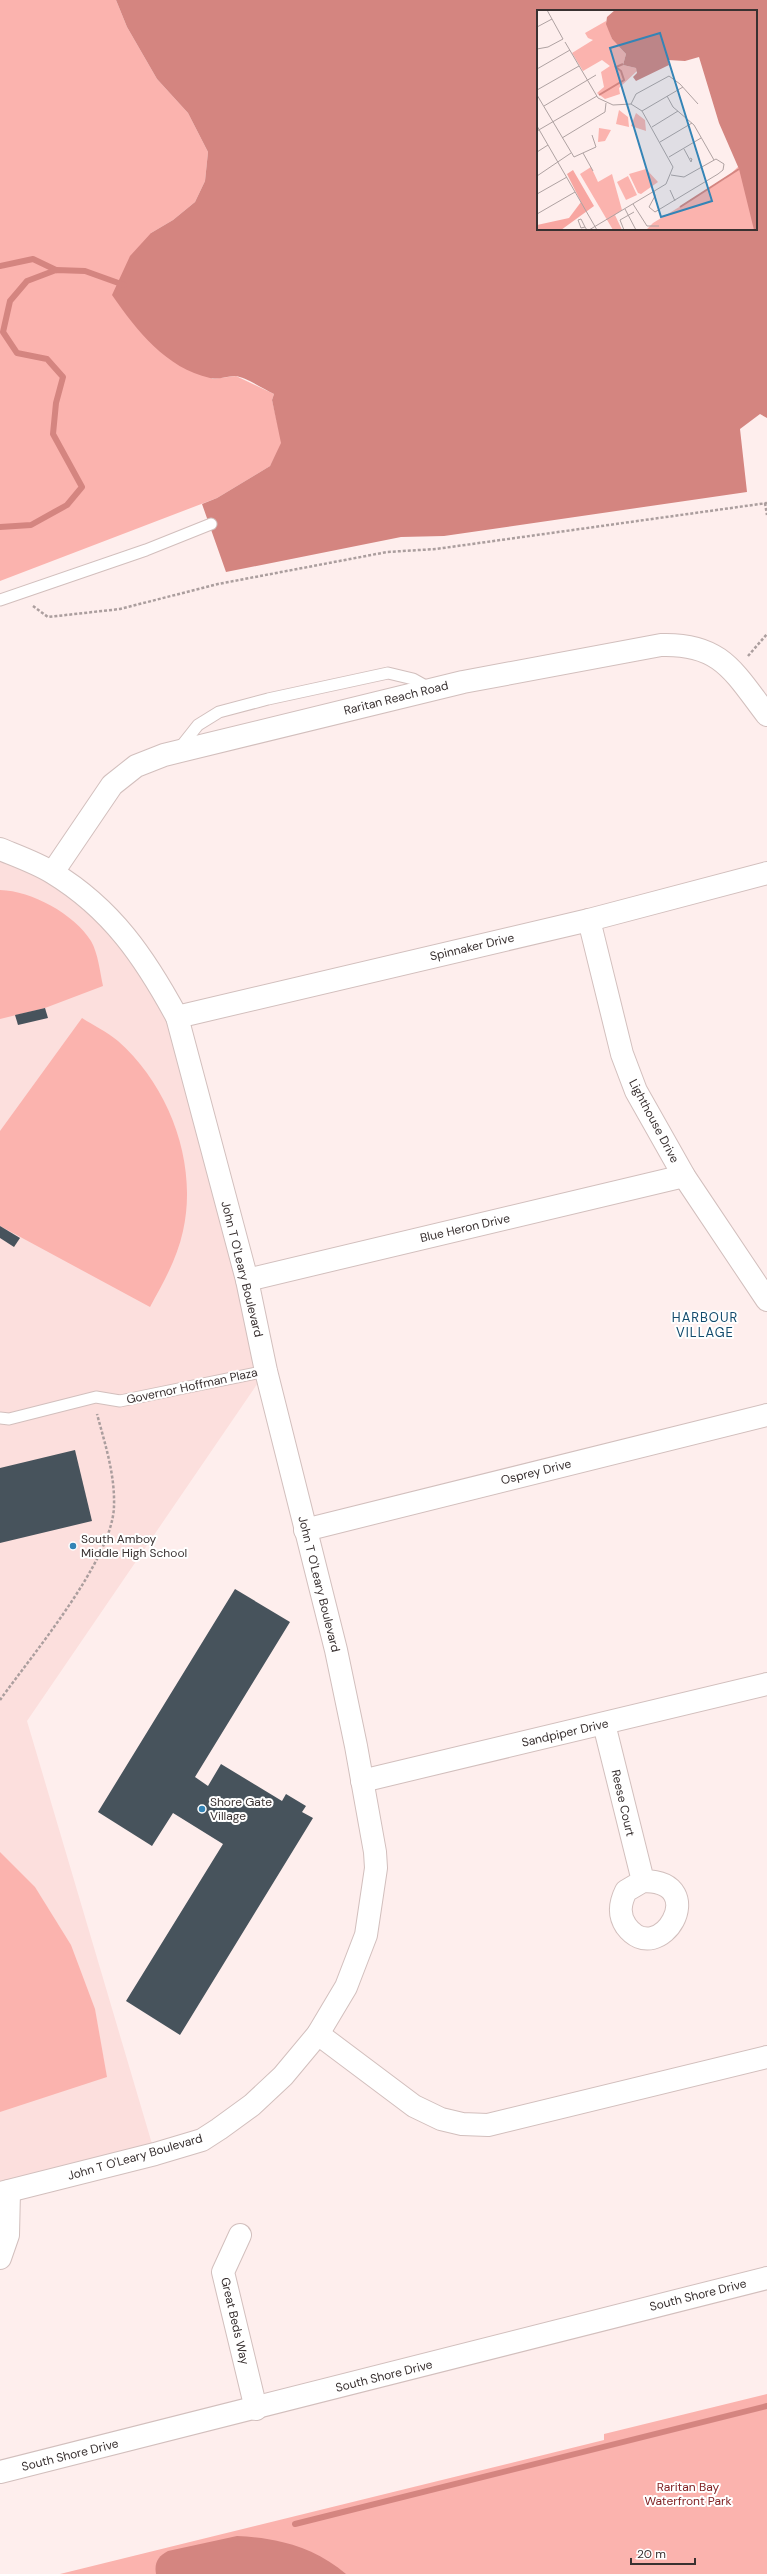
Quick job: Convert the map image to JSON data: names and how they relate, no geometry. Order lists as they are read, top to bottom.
{
  "streets": {
    "street": [
      "Raritan Reach Road",
      "Spinnaker Drive",
      "Lighthouse Drive",
      "Blue Heron Drive",
      "John T O'Leary Boulevard",
      "Osprey Drive",
      "Sandpiper Drive",
      "Reese Court",
      "South Shore Drive",
      "Great Beds Way"
    ],
    "lane": ["Governor Hoffman Plaza"]
  },
  "crossings": [
    ["Raritan Reach Road", "John T O'Leary Boulevard"],
    ["Spinnaker Drive", "Lighthouse Drive"],
    ["Spinnaker Drive", "John T O'Leary Boulevard"],
    ["Lighthouse Drive", "Blue Heron Drive"],
    ["Blue Heron Drive", "John T O'Leary Boulevard"],
    ["John T O'Leary Boulevard", "Governor Hoffman Plaza"],
    ["John T O'Leary Boulevard", "Osprey Drive"],
    ["John T O'Leary Boulevard", "Sandpiper Drive"],
    ["Sandpiper Drive", "Reese Court"],
    ["South Shore Drive", "Great Beds Way"]
  ],
  "districts": ["HARBOUR VILLAGE"],
  "parks": ["Raritan Bay Waterfront Park"],
  "places": ["South Amboy Middle High School", "Shore Gate Village"],
  "scale_bar": "20 m"
}
